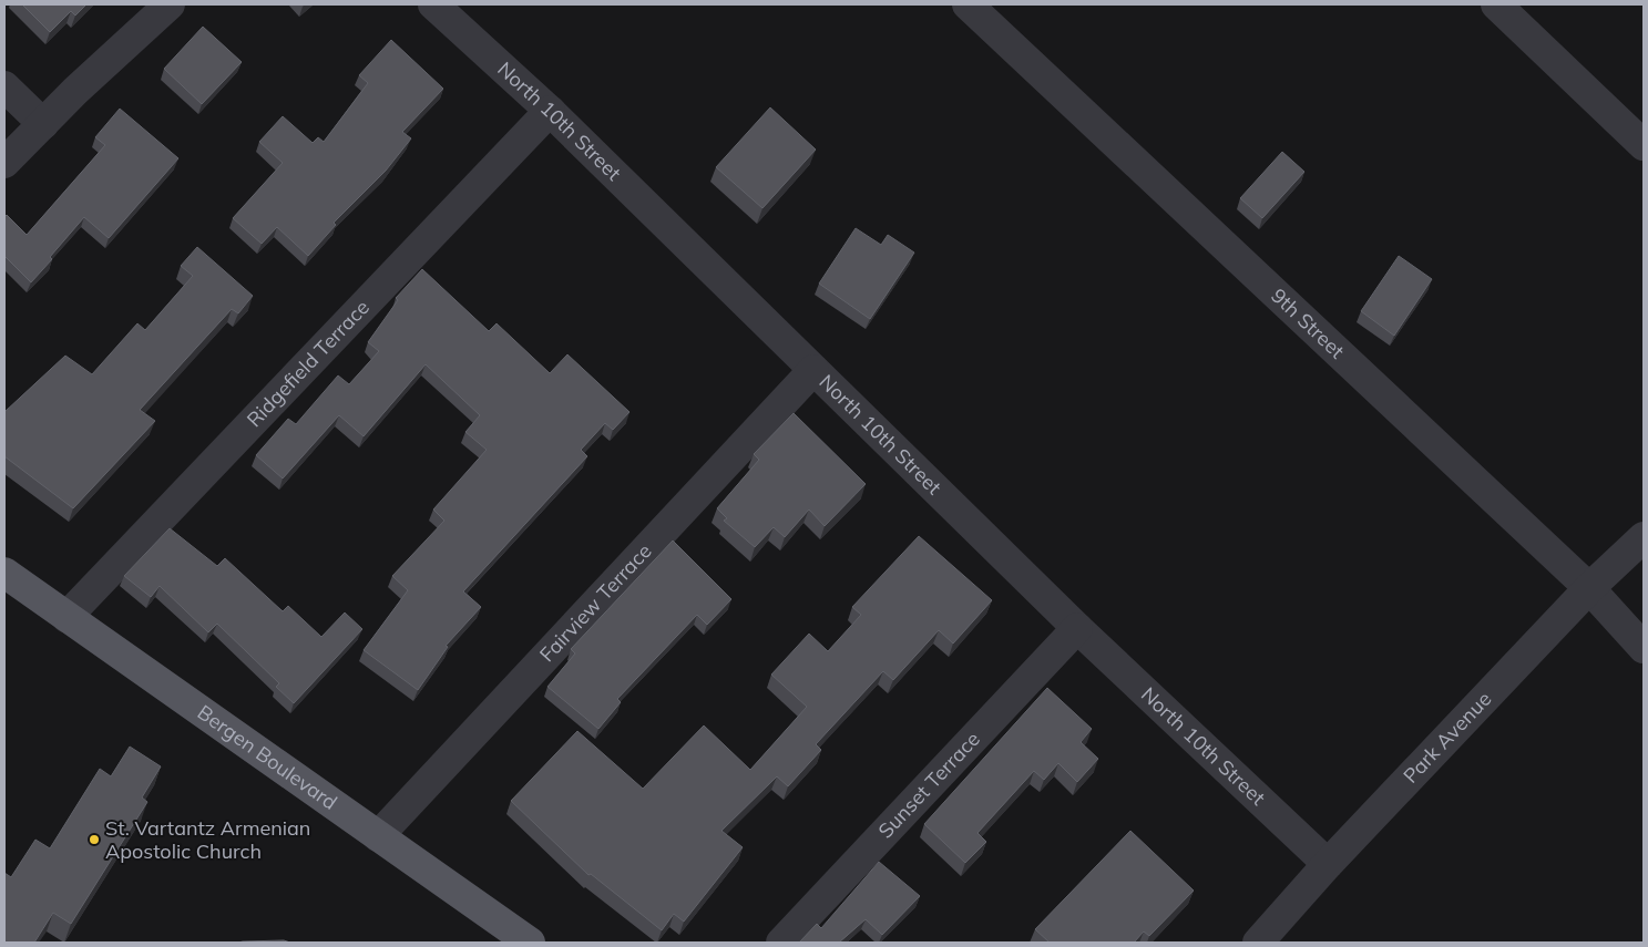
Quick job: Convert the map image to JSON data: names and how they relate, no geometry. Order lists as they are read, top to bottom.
{
  "streets": {
    "main road": ["Bergen Boulevard"],
    "street": [
      "North 10th Street",
      "9th Street",
      "Ridgefield Terrace",
      "Fairview Terrace",
      "Park Avenue",
      "Sunset Terrace"
    ]
  },
  "crossings": [
    ["North 10th Street", "Ridgefield Terrace"],
    ["North 10th Street", "Fairview Terrace"],
    ["North 10th Street", "Park Avenue"],
    ["North 10th Street", "Sunset Terrace"],
    ["9th Street", "Park Avenue"],
    ["Ridgefield Terrace", "Bergen Boulevard"],
    ["Fairview Terrace", "Bergen Boulevard"]
  ],
  "places": ["St. Vartantz Armenian Apostolic Church"]
}
